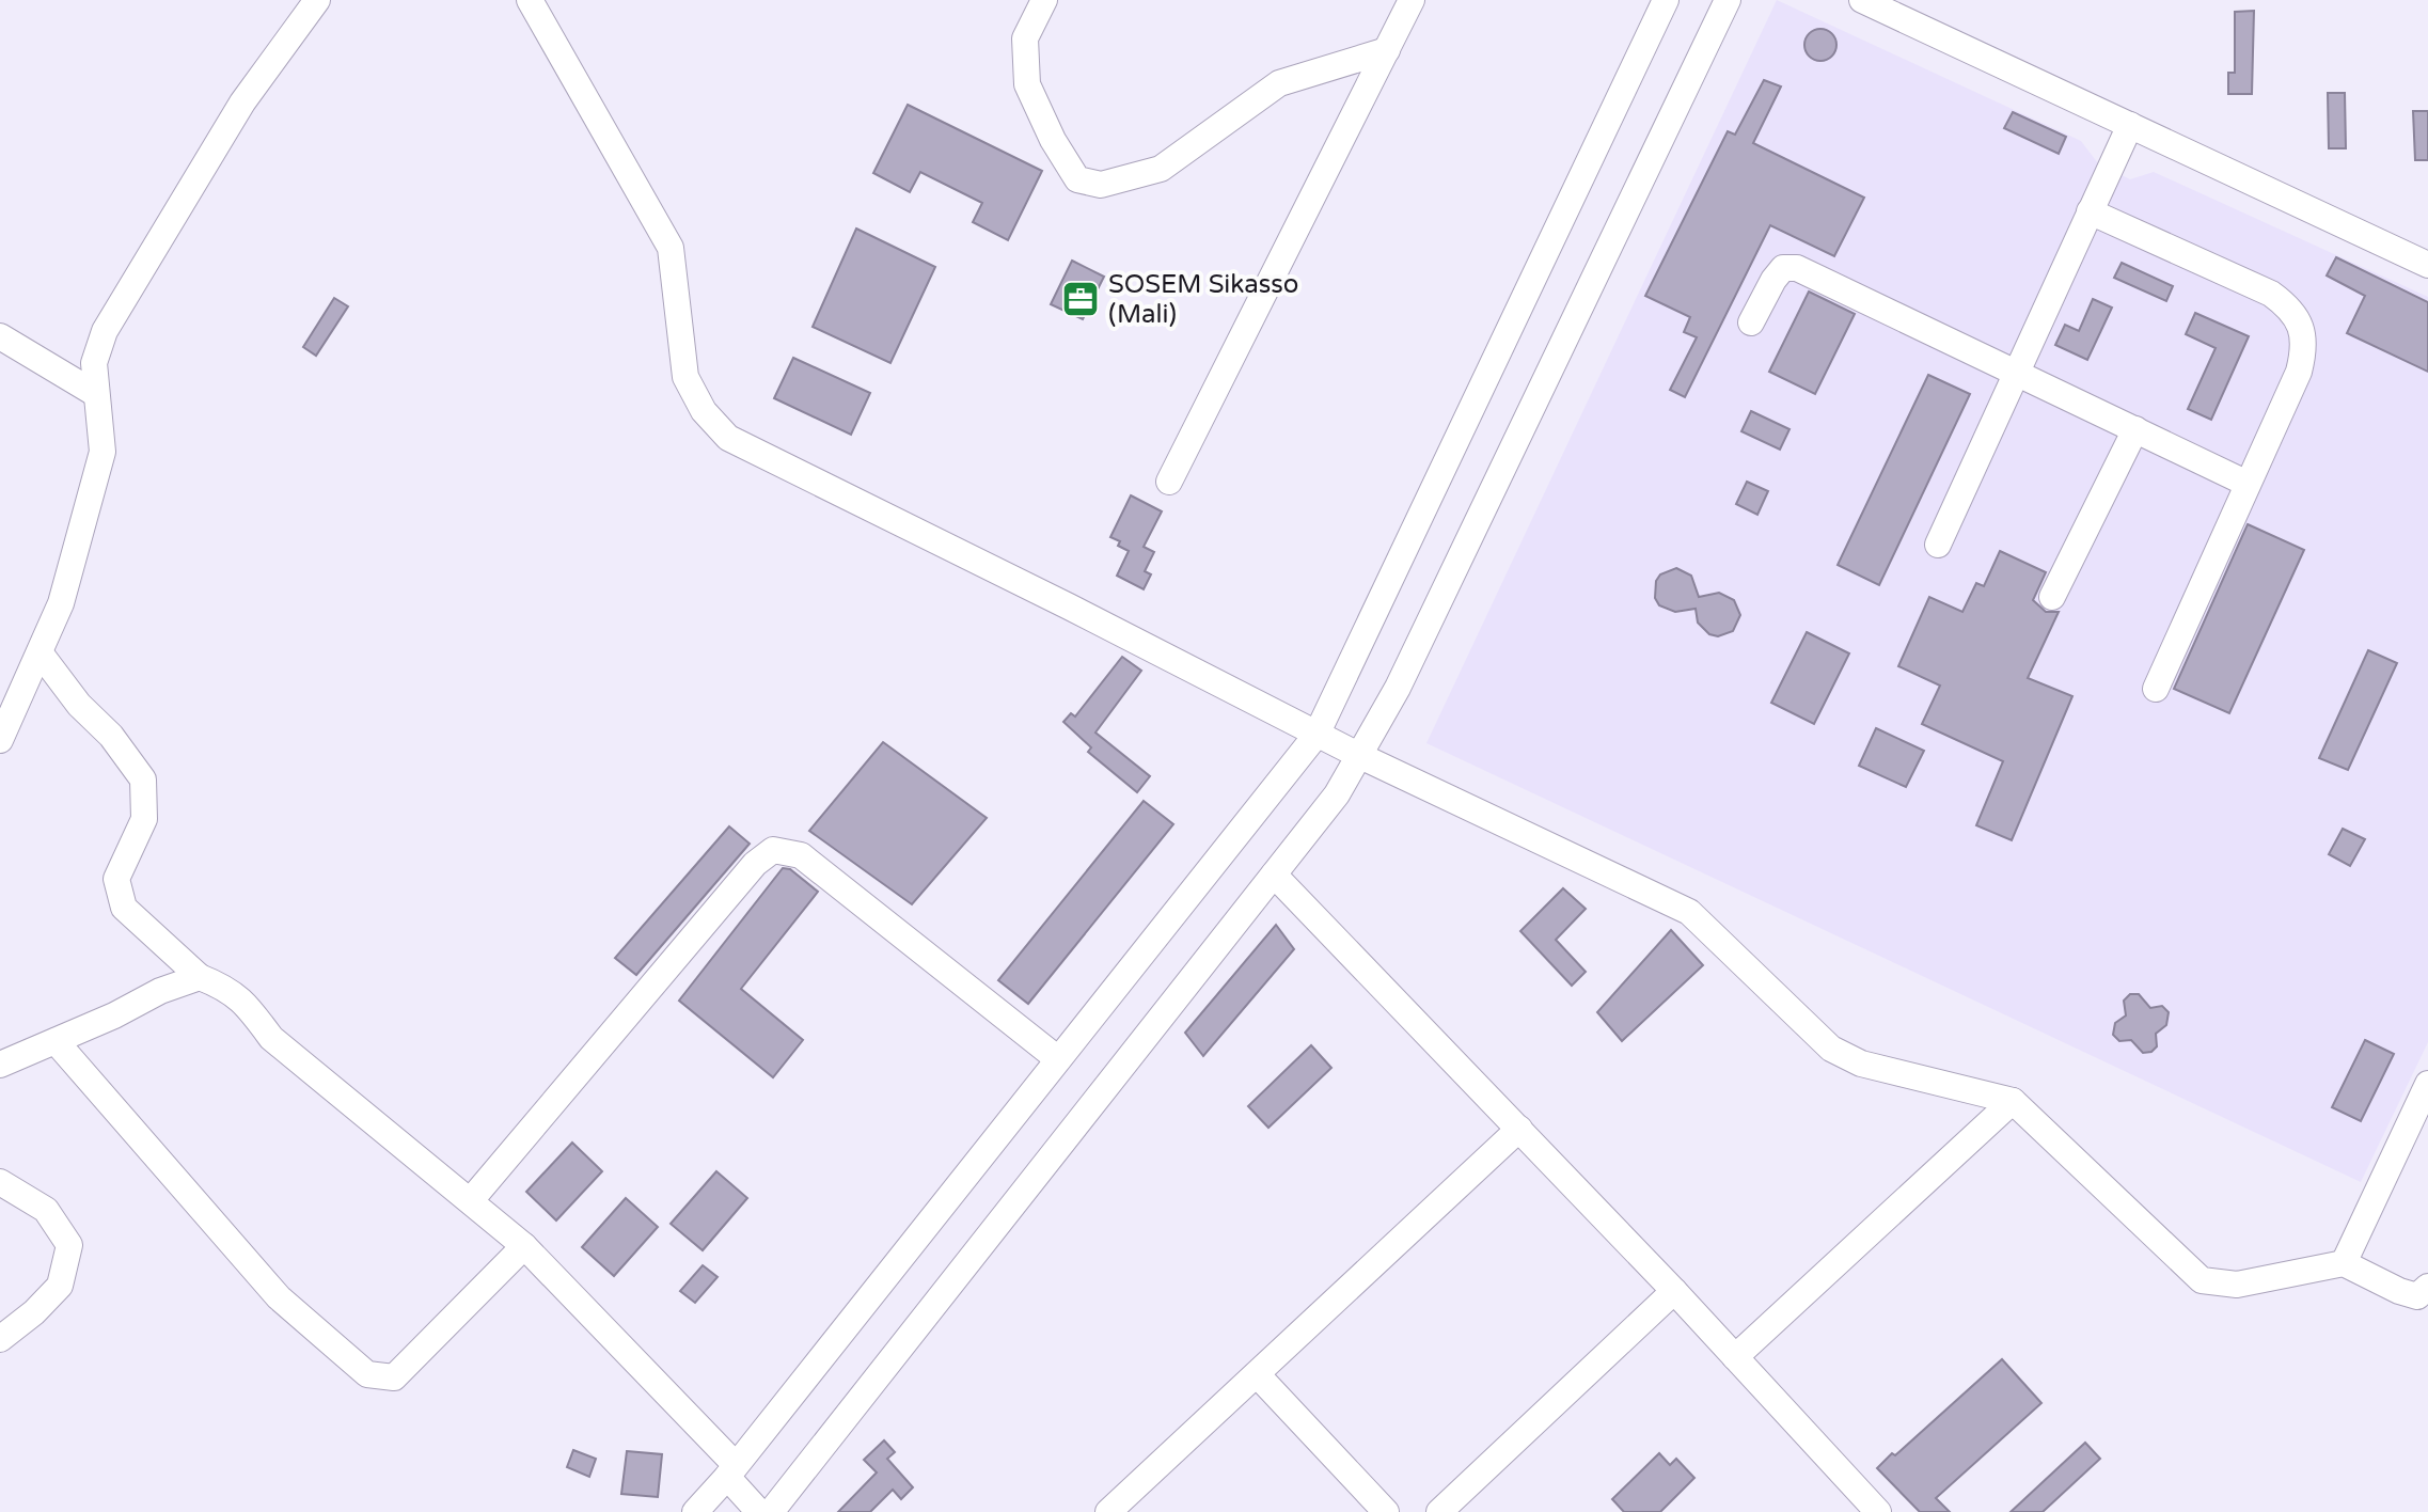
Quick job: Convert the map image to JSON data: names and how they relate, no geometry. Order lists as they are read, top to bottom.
{
  "places": {
    "office": ["SOSEM Sikasso (Mali)"]
  }
}
